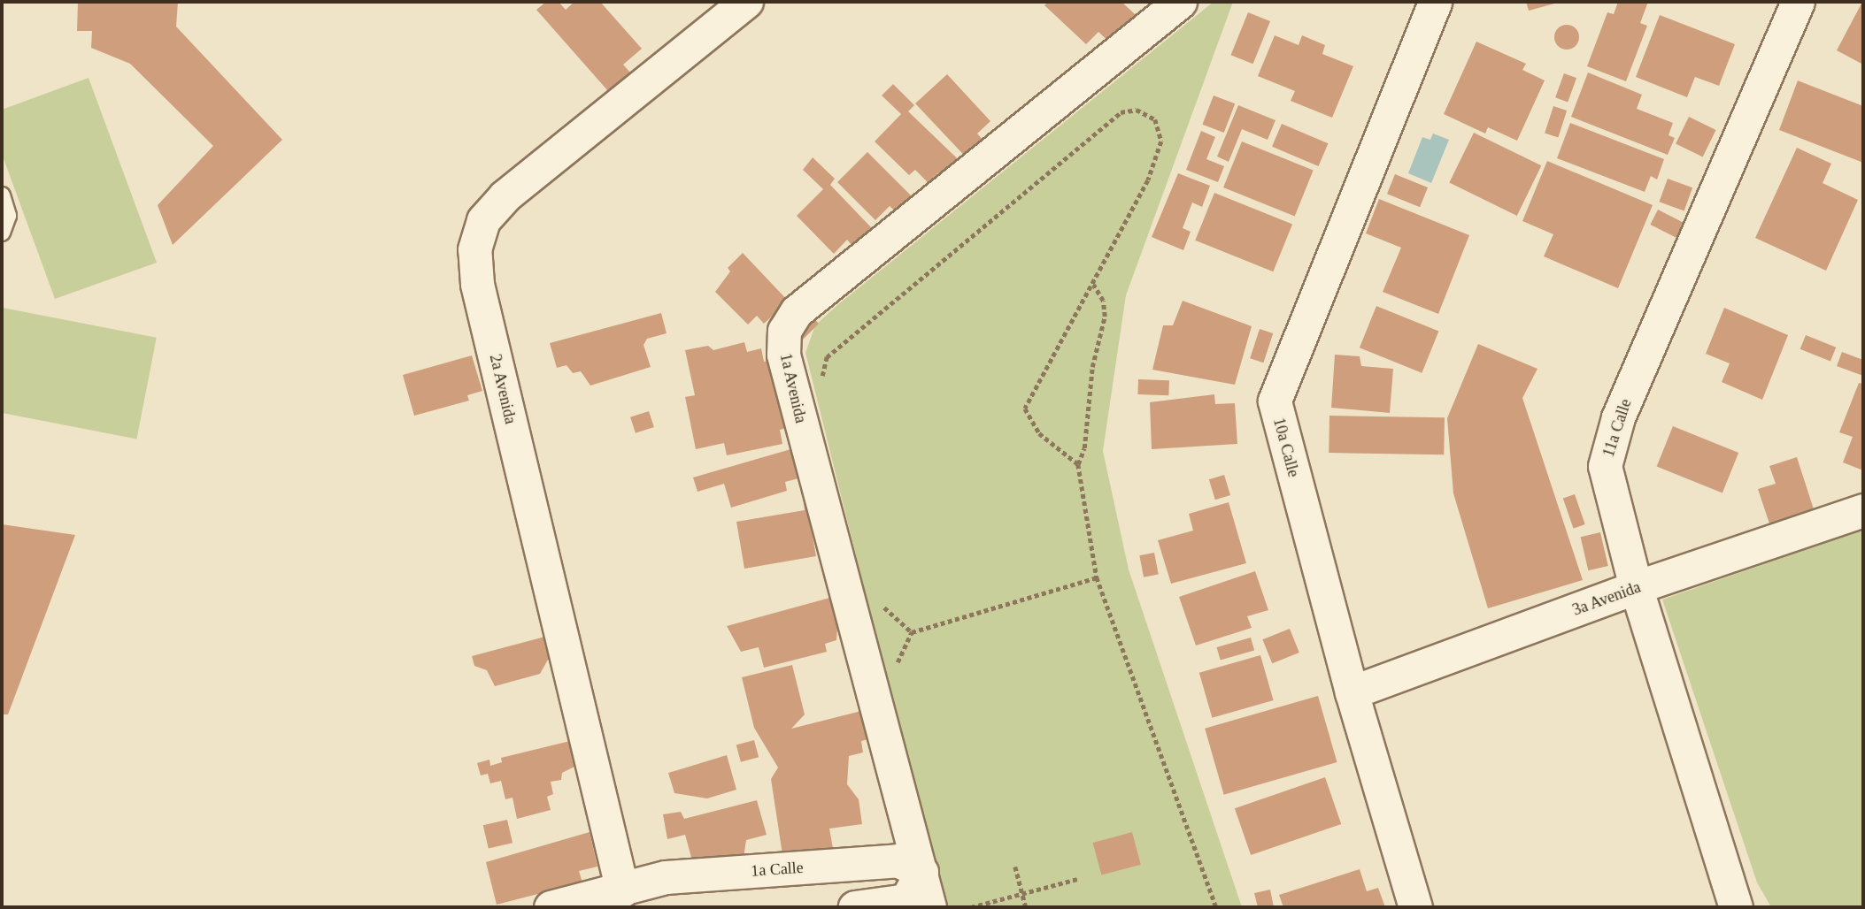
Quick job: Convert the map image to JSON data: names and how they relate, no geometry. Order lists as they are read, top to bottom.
{
  "streets": {
    "street": [
      "1a Avenida",
      "2a Avenida",
      "11a Calle",
      "10a Calle",
      "3a Avenida",
      "1a Calle"
    ]
  },
  "crossings": [
    ["1a Avenida", "1a Calle"],
    ["2a Avenida", "1a Calle"],
    ["11a Calle", "3a Avenida"],
    ["10a Calle", "3a Avenida"]
  ]
}
